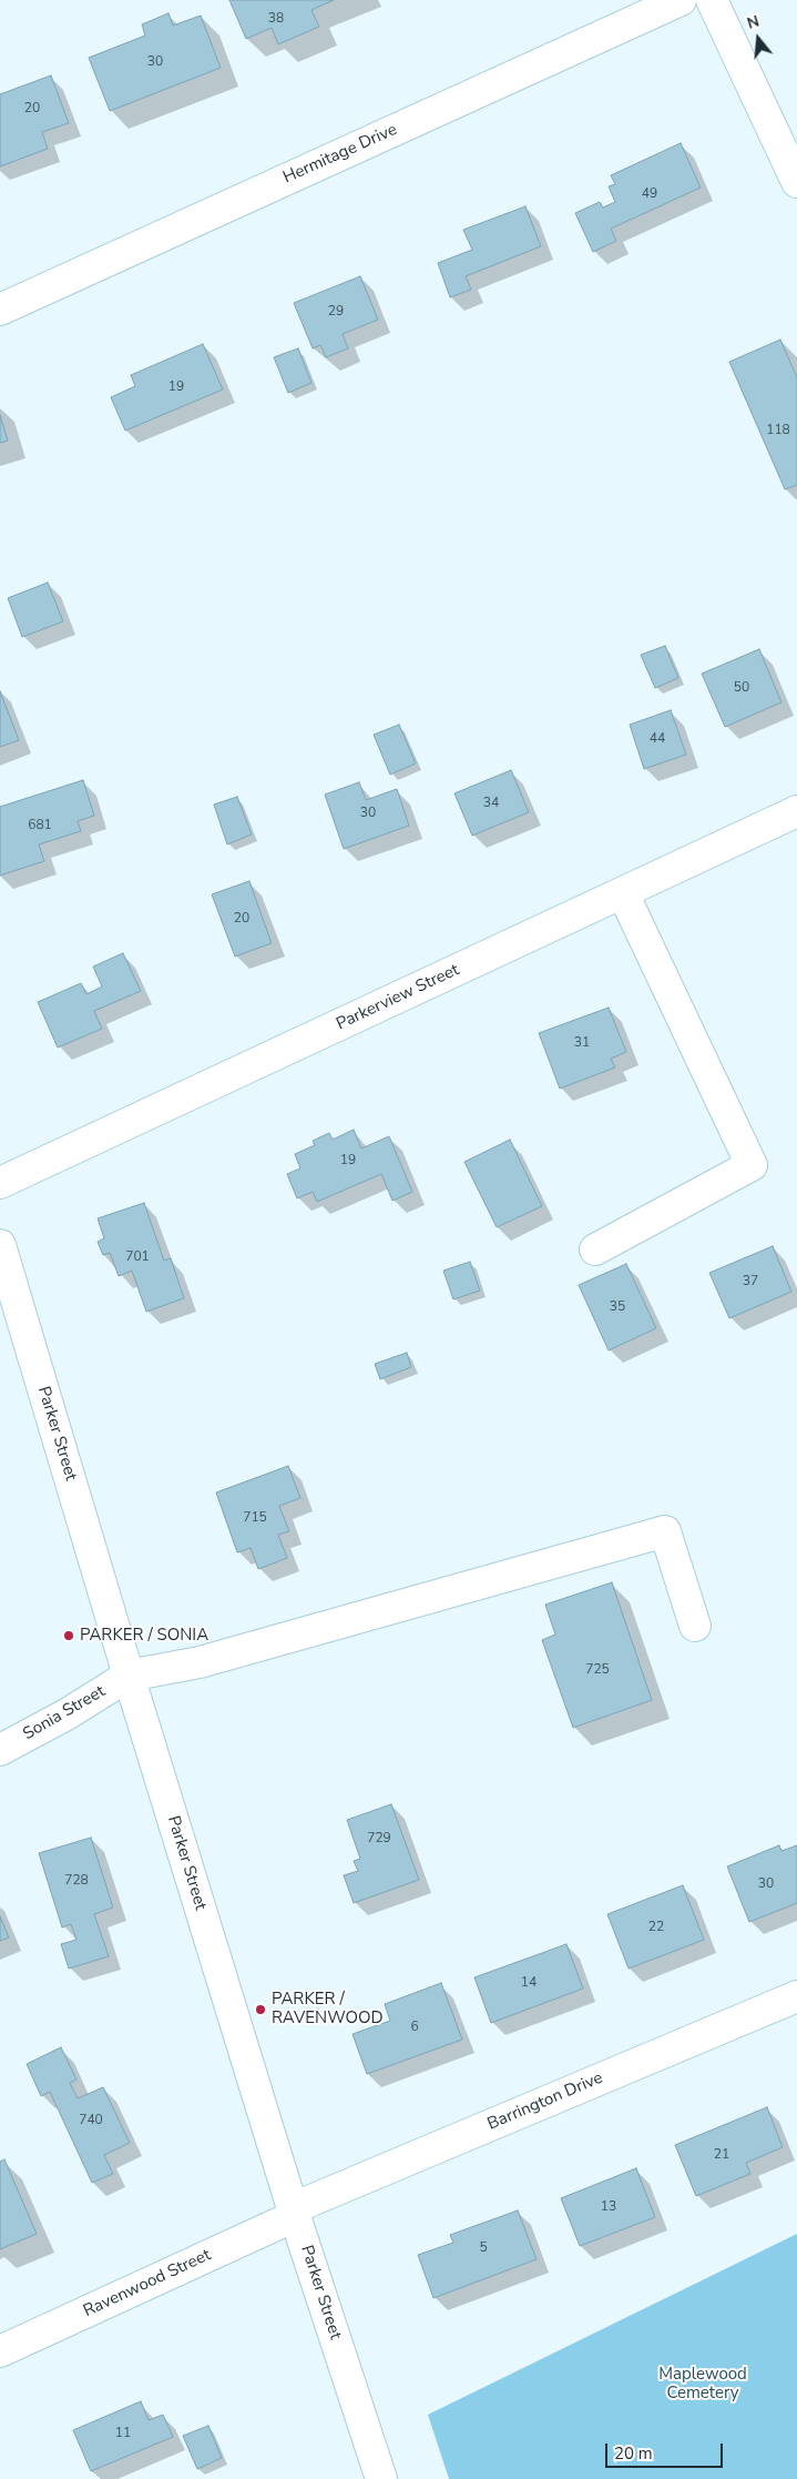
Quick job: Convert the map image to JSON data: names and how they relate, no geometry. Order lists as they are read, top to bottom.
{
  "streets": {
    "street": [
      "Hermitage Drive",
      "Parkerview Street",
      "Parker Street",
      "Sonia Street",
      "Barrington Drive",
      "Ravenwood Street"
    ]
  },
  "crossings": [
    ["Parker Street", "Sonia Street"],
    ["Parker Street", "Barrington Drive"],
    ["Parker Street", "Ravenwood Street"],
    ["Barrington Drive", "Ravenwood Street"]
  ],
  "parks": ["Maplewood Cemetery"],
  "places": ["PARKER / SONIA", "PARKER / RAVENWOOD"],
  "house_numbers": [
    "38",
    "30",
    "20",
    "49",
    "29",
    "19",
    "118",
    "50",
    "44",
    "34",
    "30",
    "681",
    "20",
    "31",
    "19",
    "701",
    "37",
    "35",
    "715",
    "725",
    "729",
    "728",
    "30",
    "22",
    "14",
    "6",
    "740",
    "21",
    "13",
    "5",
    "11"
  ],
  "scale_bar": "20 m",
  "north": "top"
}
